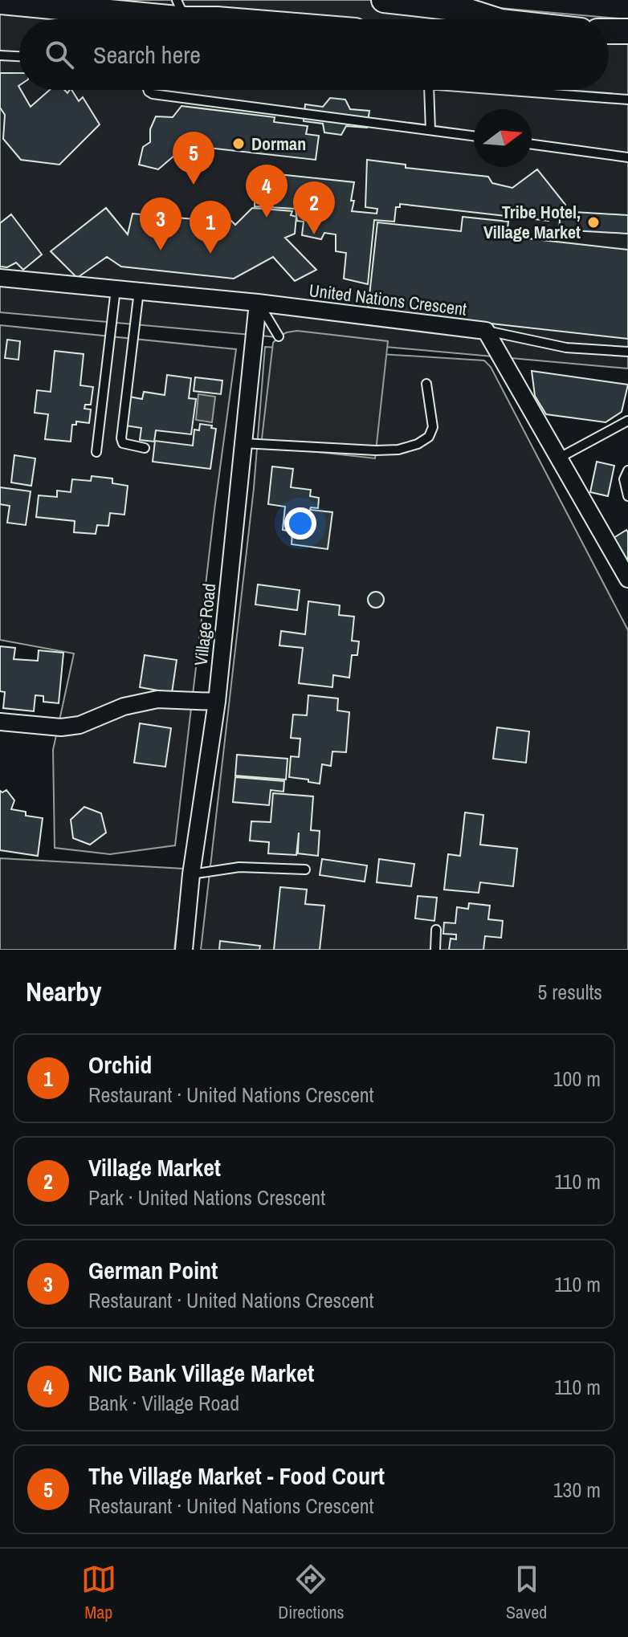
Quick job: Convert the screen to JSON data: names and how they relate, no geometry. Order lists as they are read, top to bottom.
{
  "streets": {
    "street": ["United Nations Crescent", "Village Road"]
  },
  "crossings": [
    ["United Nations Crescent", "Village Road"]
  ],
  "places": ["Dorman", "Tribe Hotel, Village Market"],
  "north": "right",
  "page": {
    "search": "Search here",
    "pins": [
      "5",
      "4",
      "2",
      "3",
      "1"
    ],
    "heading": ["Nearby", "5 results"],
    "list": [
      {
        "mark": "1",
        "name": "Orchid",
        "note": "Restaurant · United Nations Crescent",
        "value": "100 m"
      },
      {
        "mark": "2",
        "name": "Village Market",
        "note": "Park · United Nations Crescent",
        "value": "110 m"
      },
      {
        "mark": "3",
        "name": "German Point",
        "note": "Restaurant · United Nations Crescent",
        "value": "110 m"
      },
      {
        "mark": "4",
        "name": "NIC Bank Village Market",
        "note": "Bank · Village Road",
        "value": "110 m"
      },
      {
        "mark": "5",
        "name": "The Village Market - Food Court",
        "note": "Restaurant · United Nations Crescent",
        "value": "130 m"
      }
    ],
    "nav": ["Map", "Directions", "Saved"]
  }
}
